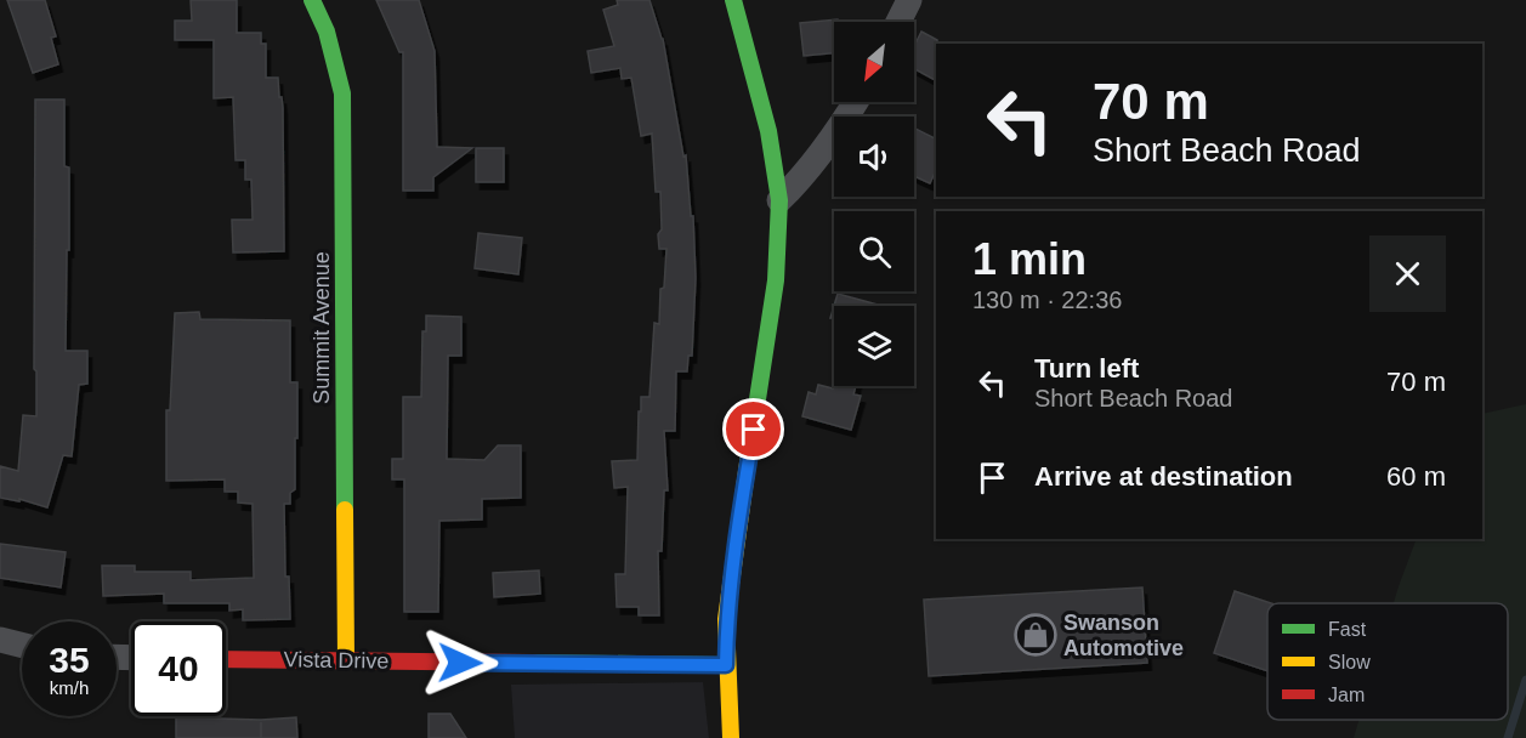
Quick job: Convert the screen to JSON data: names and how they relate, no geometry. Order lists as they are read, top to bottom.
{
  "streets": {
    "street": ["Summit Avenue", "Vista Drive"]
  },
  "crossings": [
    ["Summit Avenue", "Vista Drive"]
  ],
  "places": {
    "shop": ["Swanson Automotive"]
  },
  "legend": ["Fast", "Slow", "Jam"],
  "north": "bottom left",
  "page": {
    "turn": ["70 m", "Short Beach Road"],
    "heading": ["1 min", "130 m · 22:36"],
    "list": [
      {
        "name": "Turn left",
        "note": "Short Beach Road",
        "value": "70 m"
      },
      {
        "name": "Arrive at destination",
        "value": "60 m"
      }
    ],
    "speed": "35 km/h",
    "limit": "40"
  }
}
